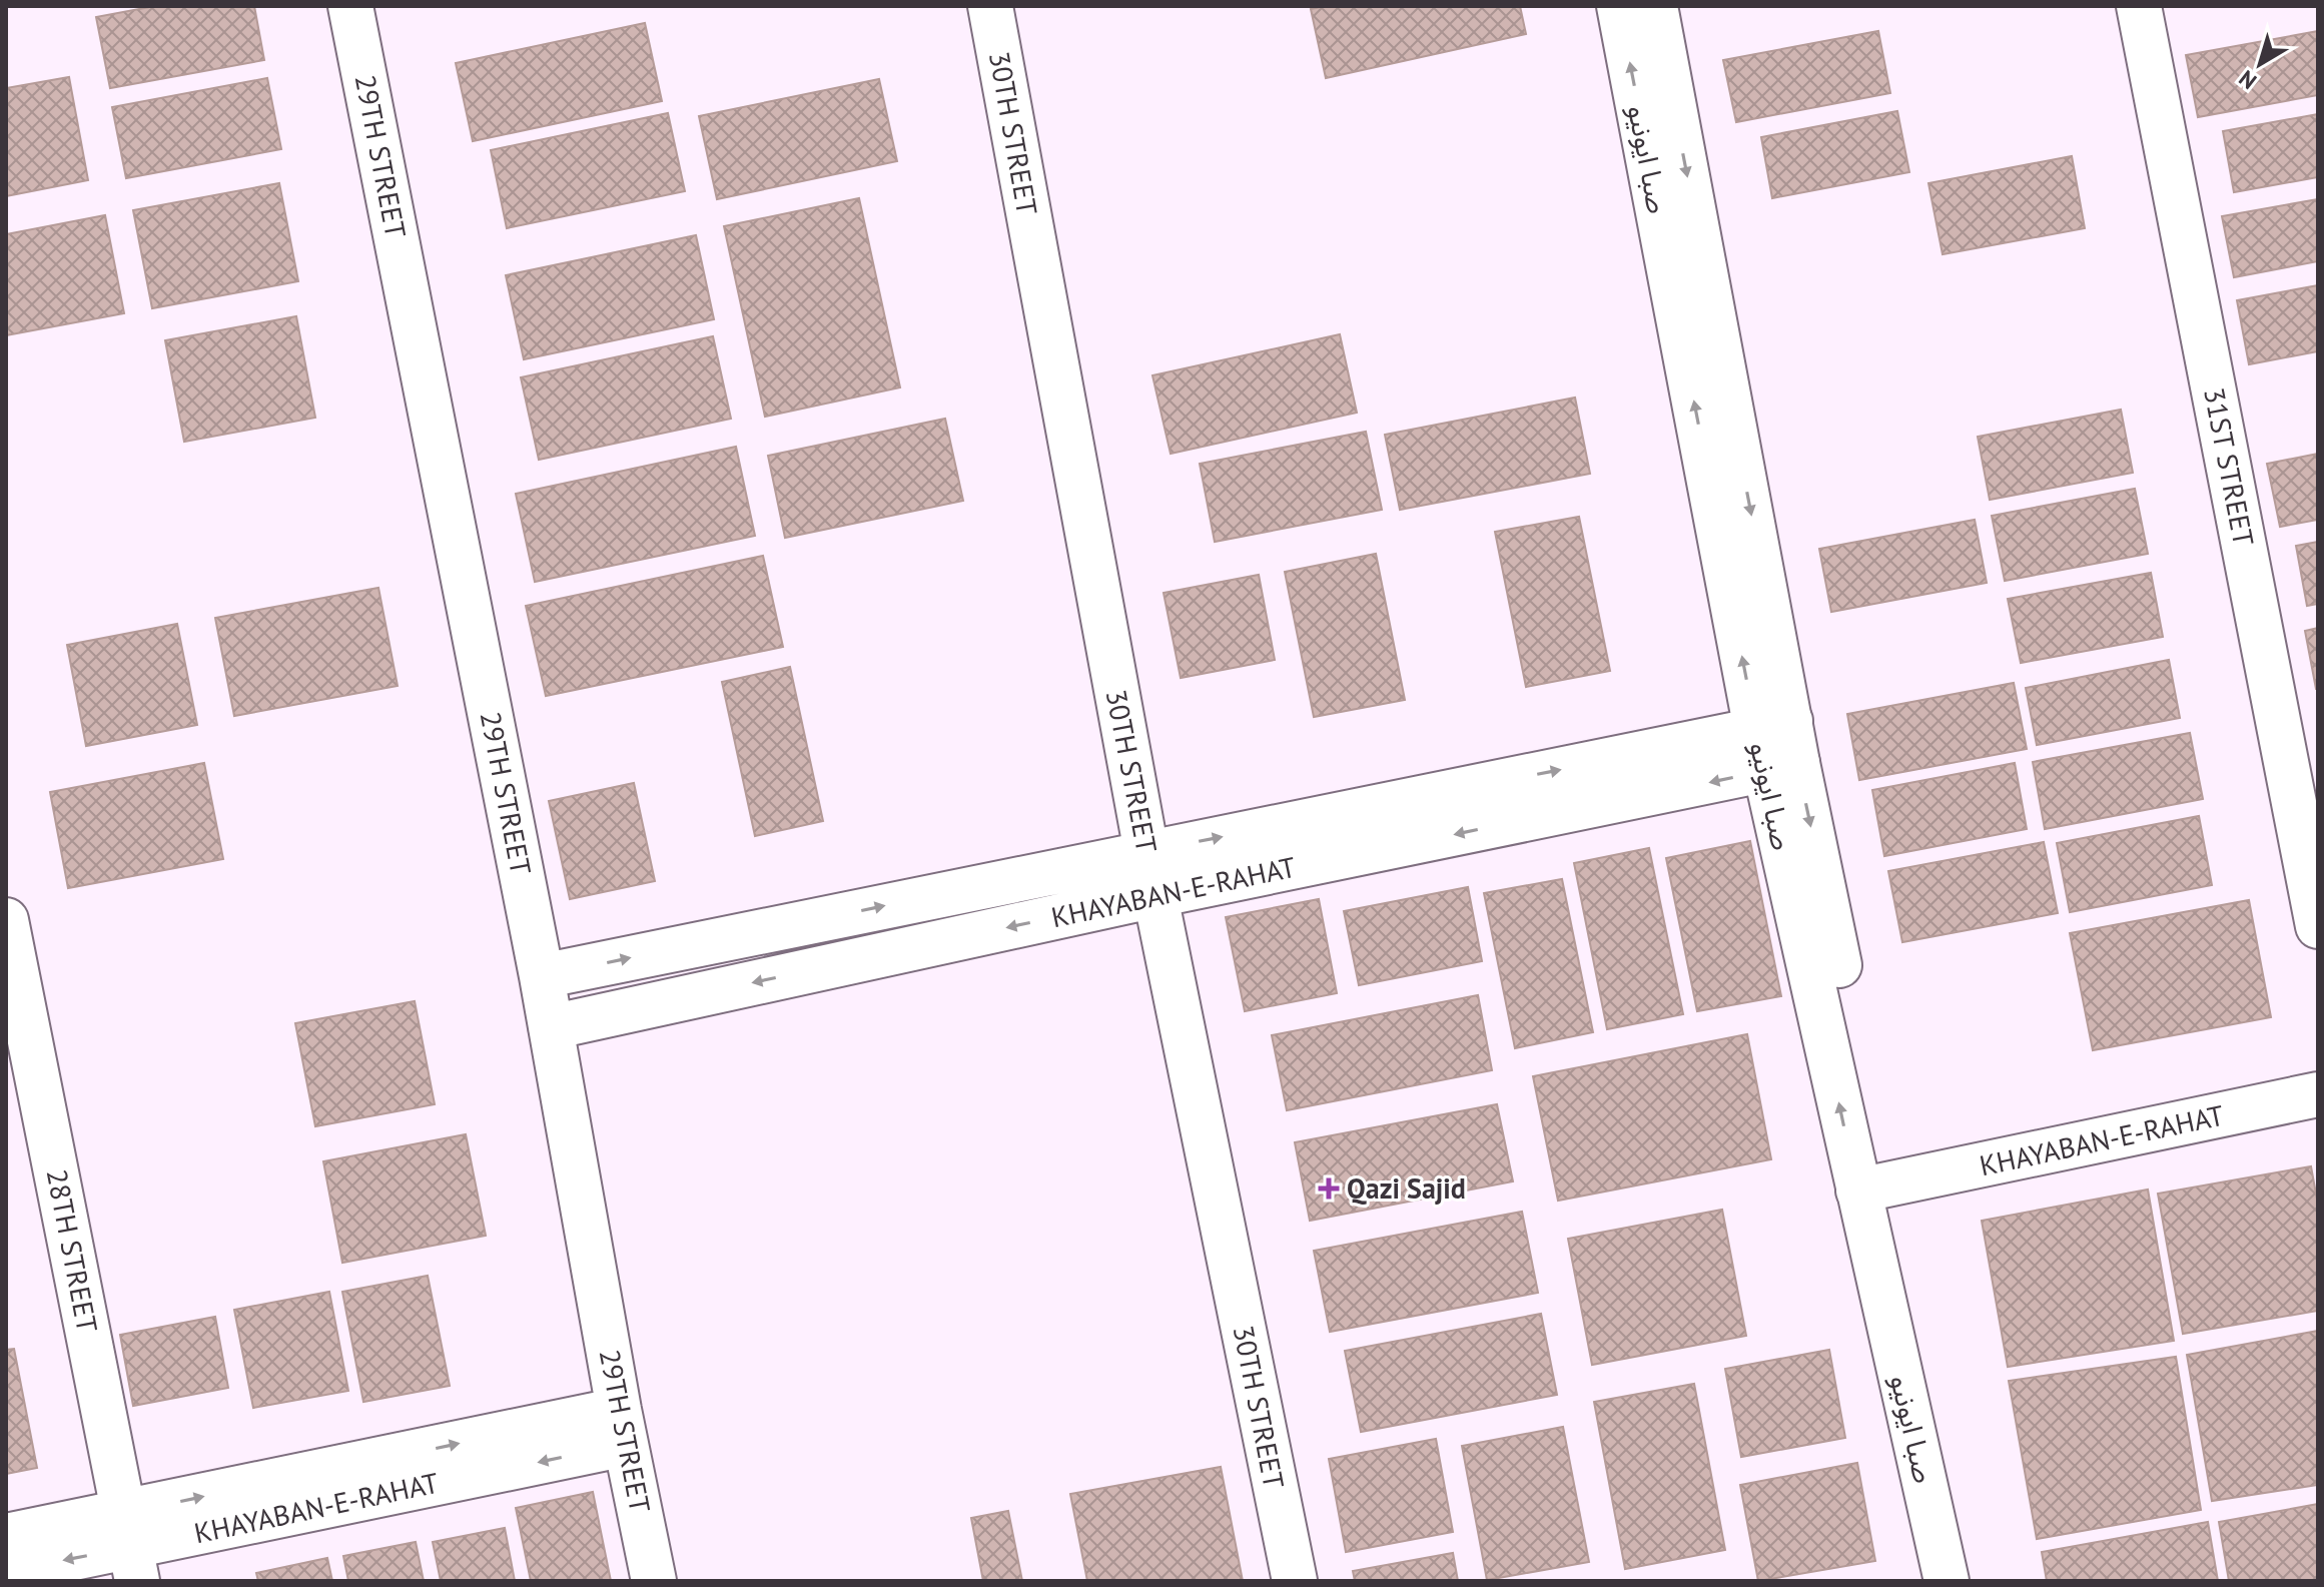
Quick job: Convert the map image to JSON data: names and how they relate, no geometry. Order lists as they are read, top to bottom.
{
  "streets": {
    "street": [
      "30TH STREET",
      "29TH STREET",
      "صبا ایونیو",
      "31ST STREET",
      "KHAYABAN-E-RAHAT",
      "28TH STREET"
    ]
  },
  "crossings": [
    ["30TH STREET", "KHAYABAN-E-RAHAT"],
    ["29TH STREET", "KHAYABAN-E-RAHAT"],
    ["صبا ایونیو", "KHAYABAN-E-RAHAT"],
    ["KHAYABAN-E-RAHAT", "28TH STREET"]
  ],
  "places": {
    "health": ["Qazi Sajid"]
  },
  "north": "bottom left"
}
